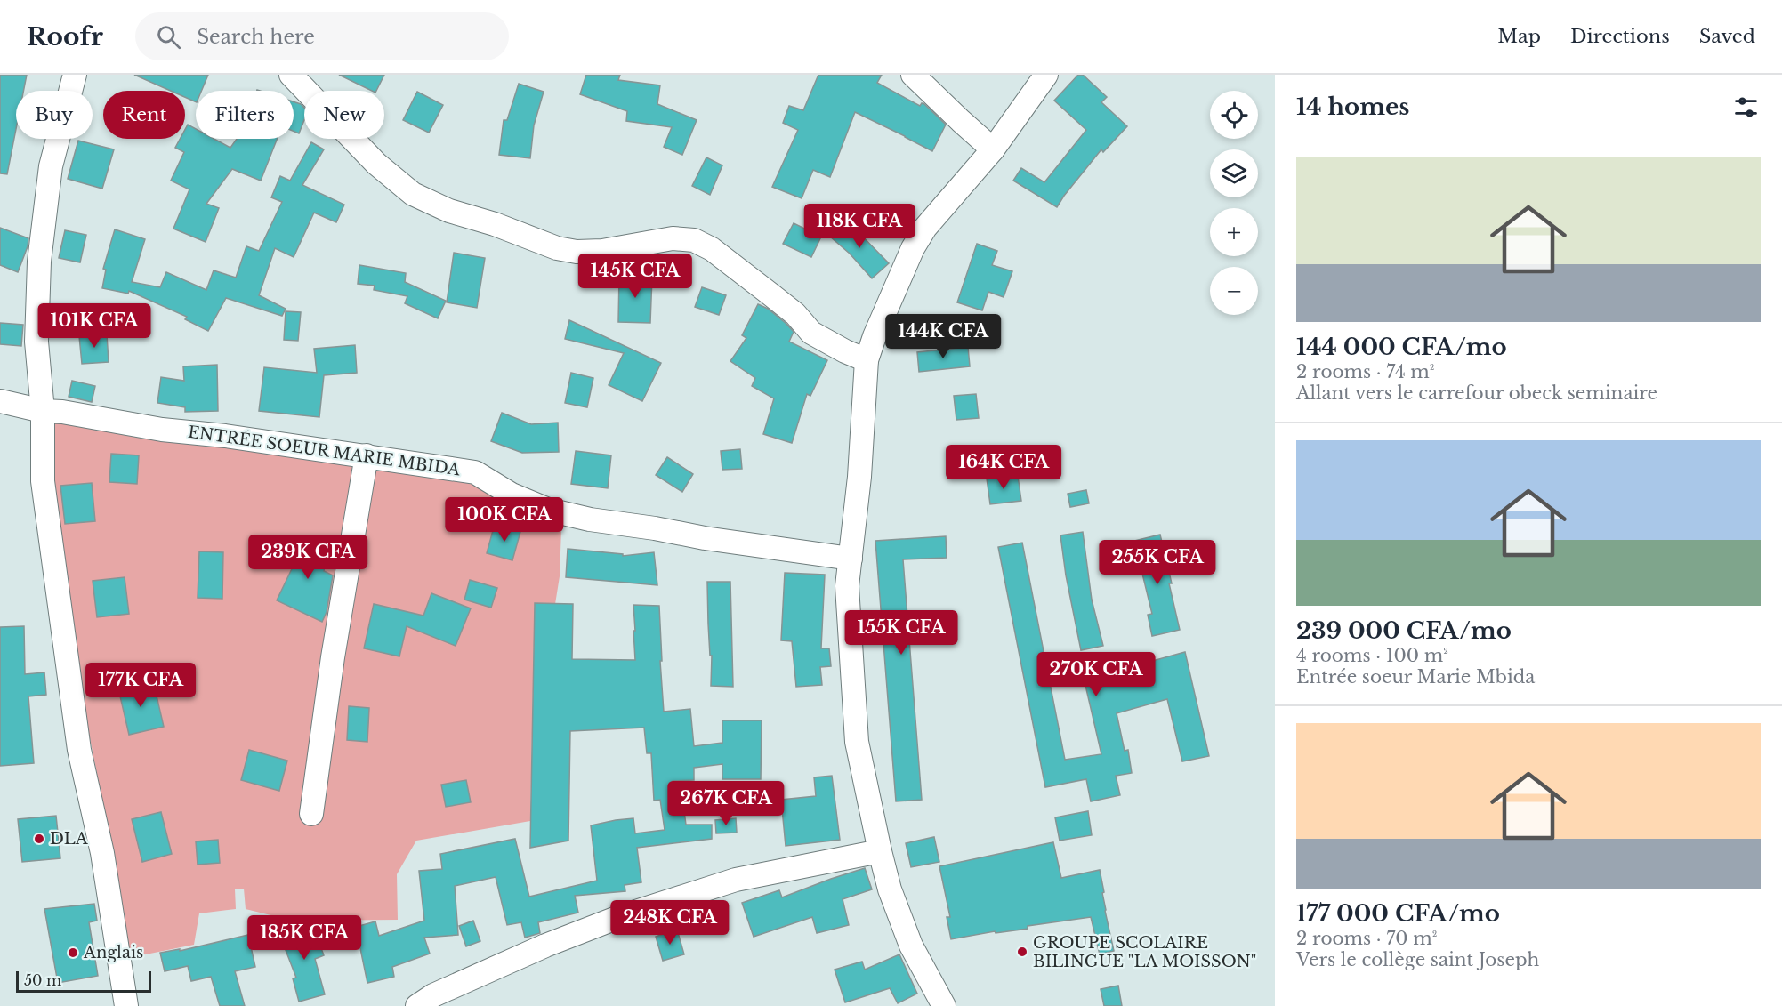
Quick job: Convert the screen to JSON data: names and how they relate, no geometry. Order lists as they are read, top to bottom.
{
  "streets": {
    "street": ["ENTRÉE SOEUR MARIE MBIDA"]
  },
  "places": ["DLA", "GROUPE SCOLAIRE BILINGUE \"LA MOISSON\"", "Anglais"],
  "scale_bar": "50 m",
  "page": {
    "header": "Roofr",
    "search": "Search here",
    "nav": ["Map", "Directions", "Saved"],
    "heading": "14 homes",
    "map_buttons": ["+", "−"],
    "chip": [
      "Buy",
      "Rent",
      "Filters",
      "New"
    ],
    "list": [
      {
        "name": "144 000 CFA/mo",
        "note": "2 rooms · 74 m² · Allant vers le carrefour obeck seminaire"
      },
      {
        "name": "239 000 CFA/mo",
        "note": "4 rooms · 100 m² · Entrée soeur Marie Mbida"
      },
      {
        "name": "177 000 CFA/mo",
        "note": "2 rooms · 70 m² · Vers le collège saint Joseph"
      }
    ],
    "price": [
      "118K CFA",
      "145K CFA",
      "101K CFA",
      "144K CFA",
      "164K CFA",
      "100K CFA",
      "239K CFA",
      "255K CFA",
      "155K CFA",
      "270K CFA",
      "177K CFA",
      "267K CFA",
      "248K CFA",
      "185K CFA"
    ],
    "scale": "50 m"
  }
}
